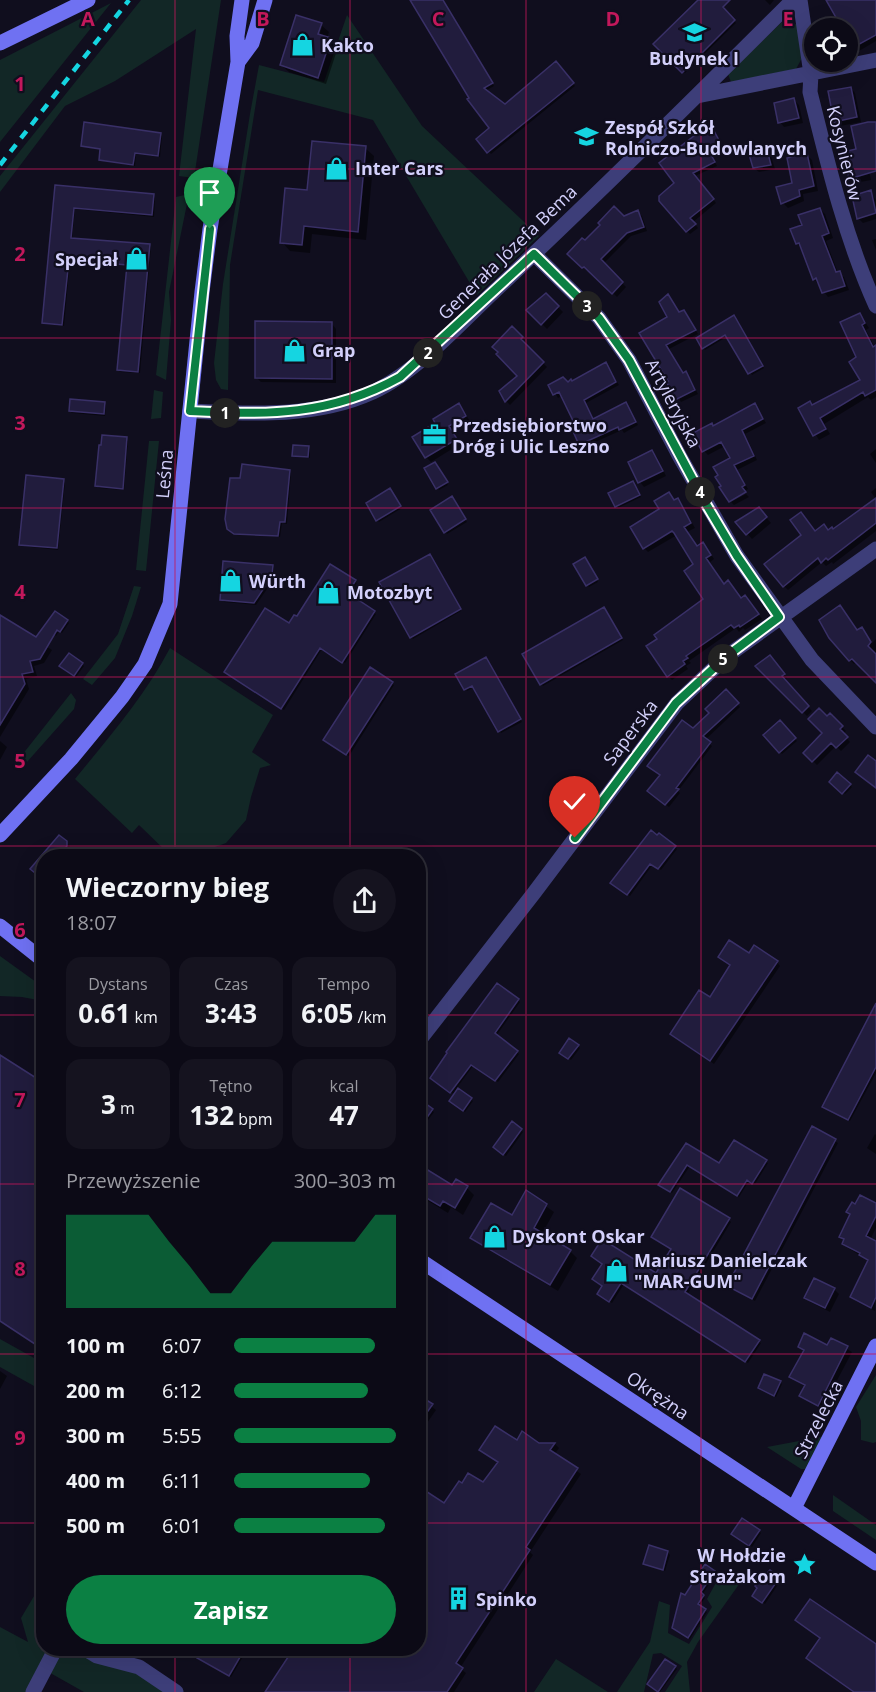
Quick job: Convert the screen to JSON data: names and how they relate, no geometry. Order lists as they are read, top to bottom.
{
  "streets": {
    "street": [
      "Kosynierów",
      "Generała Józefa Bema",
      "Artyleryjska",
      "Leśna",
      "Saperska",
      "Okrężna",
      "Strzelecka"
    ]
  },
  "crossings": [
    ["Generała Józefa Bema", "Artyleryjska"],
    ["Generała Józefa Bema", "Leśna"],
    ["Artyleryjska", "Saperska"],
    ["Okrężna", "Strzelecka"]
  ],
  "places": {
    "school or university": ["Budynek I", "Zespół Szkół Rolniczo-Budowlanych"],
    "shop": [
      "Kakto",
      "Inter Cars",
      "Specjał",
      "Grap",
      "Würth",
      "Motozbyt",
      "Dyskont Oskar",
      "Mariusz Danielczak \"MAR-GUM\""
    ],
    "office": ["Przedsiębiorstwo Dróg i Ulic Leszno"],
    "place": ["W Hołdzie Strażakom"],
    "building": ["Spinko"]
  },
  "page": {
    "pins": [
      "3",
      "2",
      "1",
      "4",
      "5"
    ],
    "heading": ["Wieczorny bieg", "18:07"],
    "stats": [
      ["Dystans", "0.61 km"],
      ["Czas", "3:43"],
      ["Tempo", "6:05 /km"],
      ["3 m"],
      ["Tętno", "132 bpm"],
      ["kcal", "47"]
    ],
    "chart": ["Przewyższenie", "300–303 m"],
    "list": [
      {
        "name": "100 m",
        "note": "6:07"
      },
      {
        "name": "200 m",
        "note": "6:12"
      },
      {
        "name": "300 m",
        "note": "5:55"
      },
      {
        "name": "400 m",
        "note": "6:11"
      },
      {
        "name": "500 m",
        "note": "6:01"
      }
    ],
    "buttons": "Zapisz"
  },
  "grid": {
    "columns": [
      "A",
      "B",
      "C",
      "D",
      "E"
    ],
    "rows": [
      "1",
      "2",
      "3",
      "4",
      "5",
      "6",
      "7",
      "8",
      "9"
    ]
  }
}
